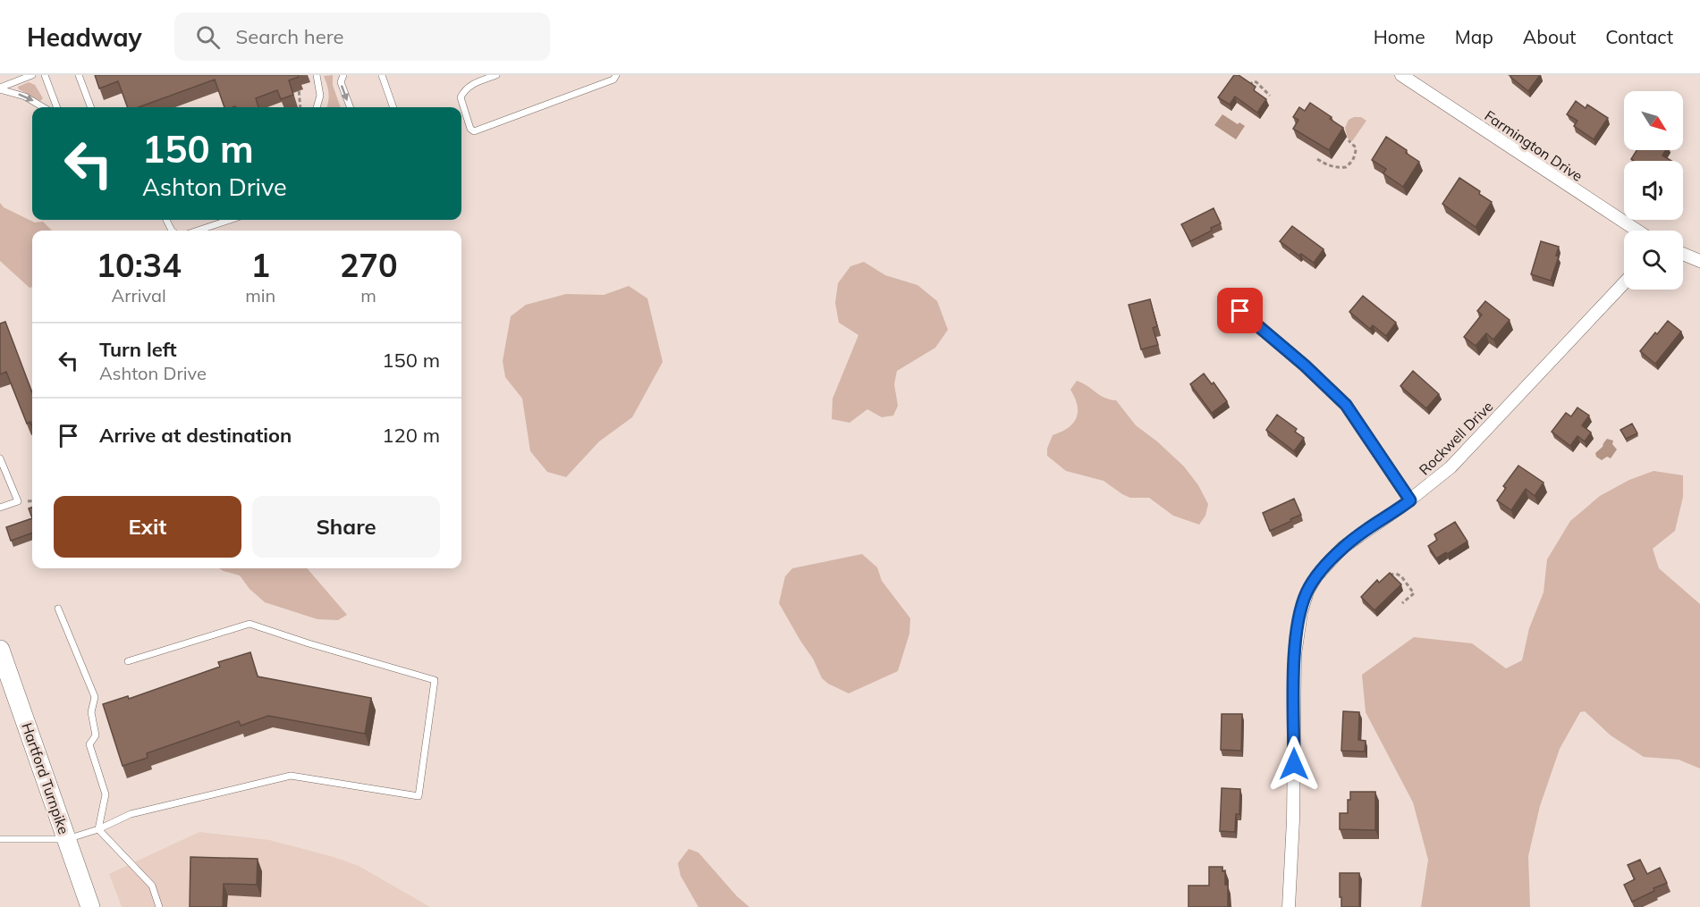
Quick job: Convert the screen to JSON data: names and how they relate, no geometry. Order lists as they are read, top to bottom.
{
  "streets": {
    "main road": ["Hartford Turnpike"],
    "street": ["Farmington Drive", "Rockwell Drive"]
  },
  "north": "bottom right",
  "page": {
    "header": "Headway",
    "search": "Search here",
    "nav": [
      "Home",
      "Map",
      "About",
      "Contact"
    ],
    "turn": ["150 m", "Ashton Drive"],
    "eta": [
      "10:34",
      "Arrival",
      "1",
      "min",
      "270",
      "m"
    ],
    "list": [
      {
        "name": "Turn left",
        "note": "Ashton Drive",
        "value": "150 m"
      },
      {
        "name": "Arrive at destination",
        "value": "120 m"
      }
    ],
    "buttons": ["Exit", "Share"]
  }
}
